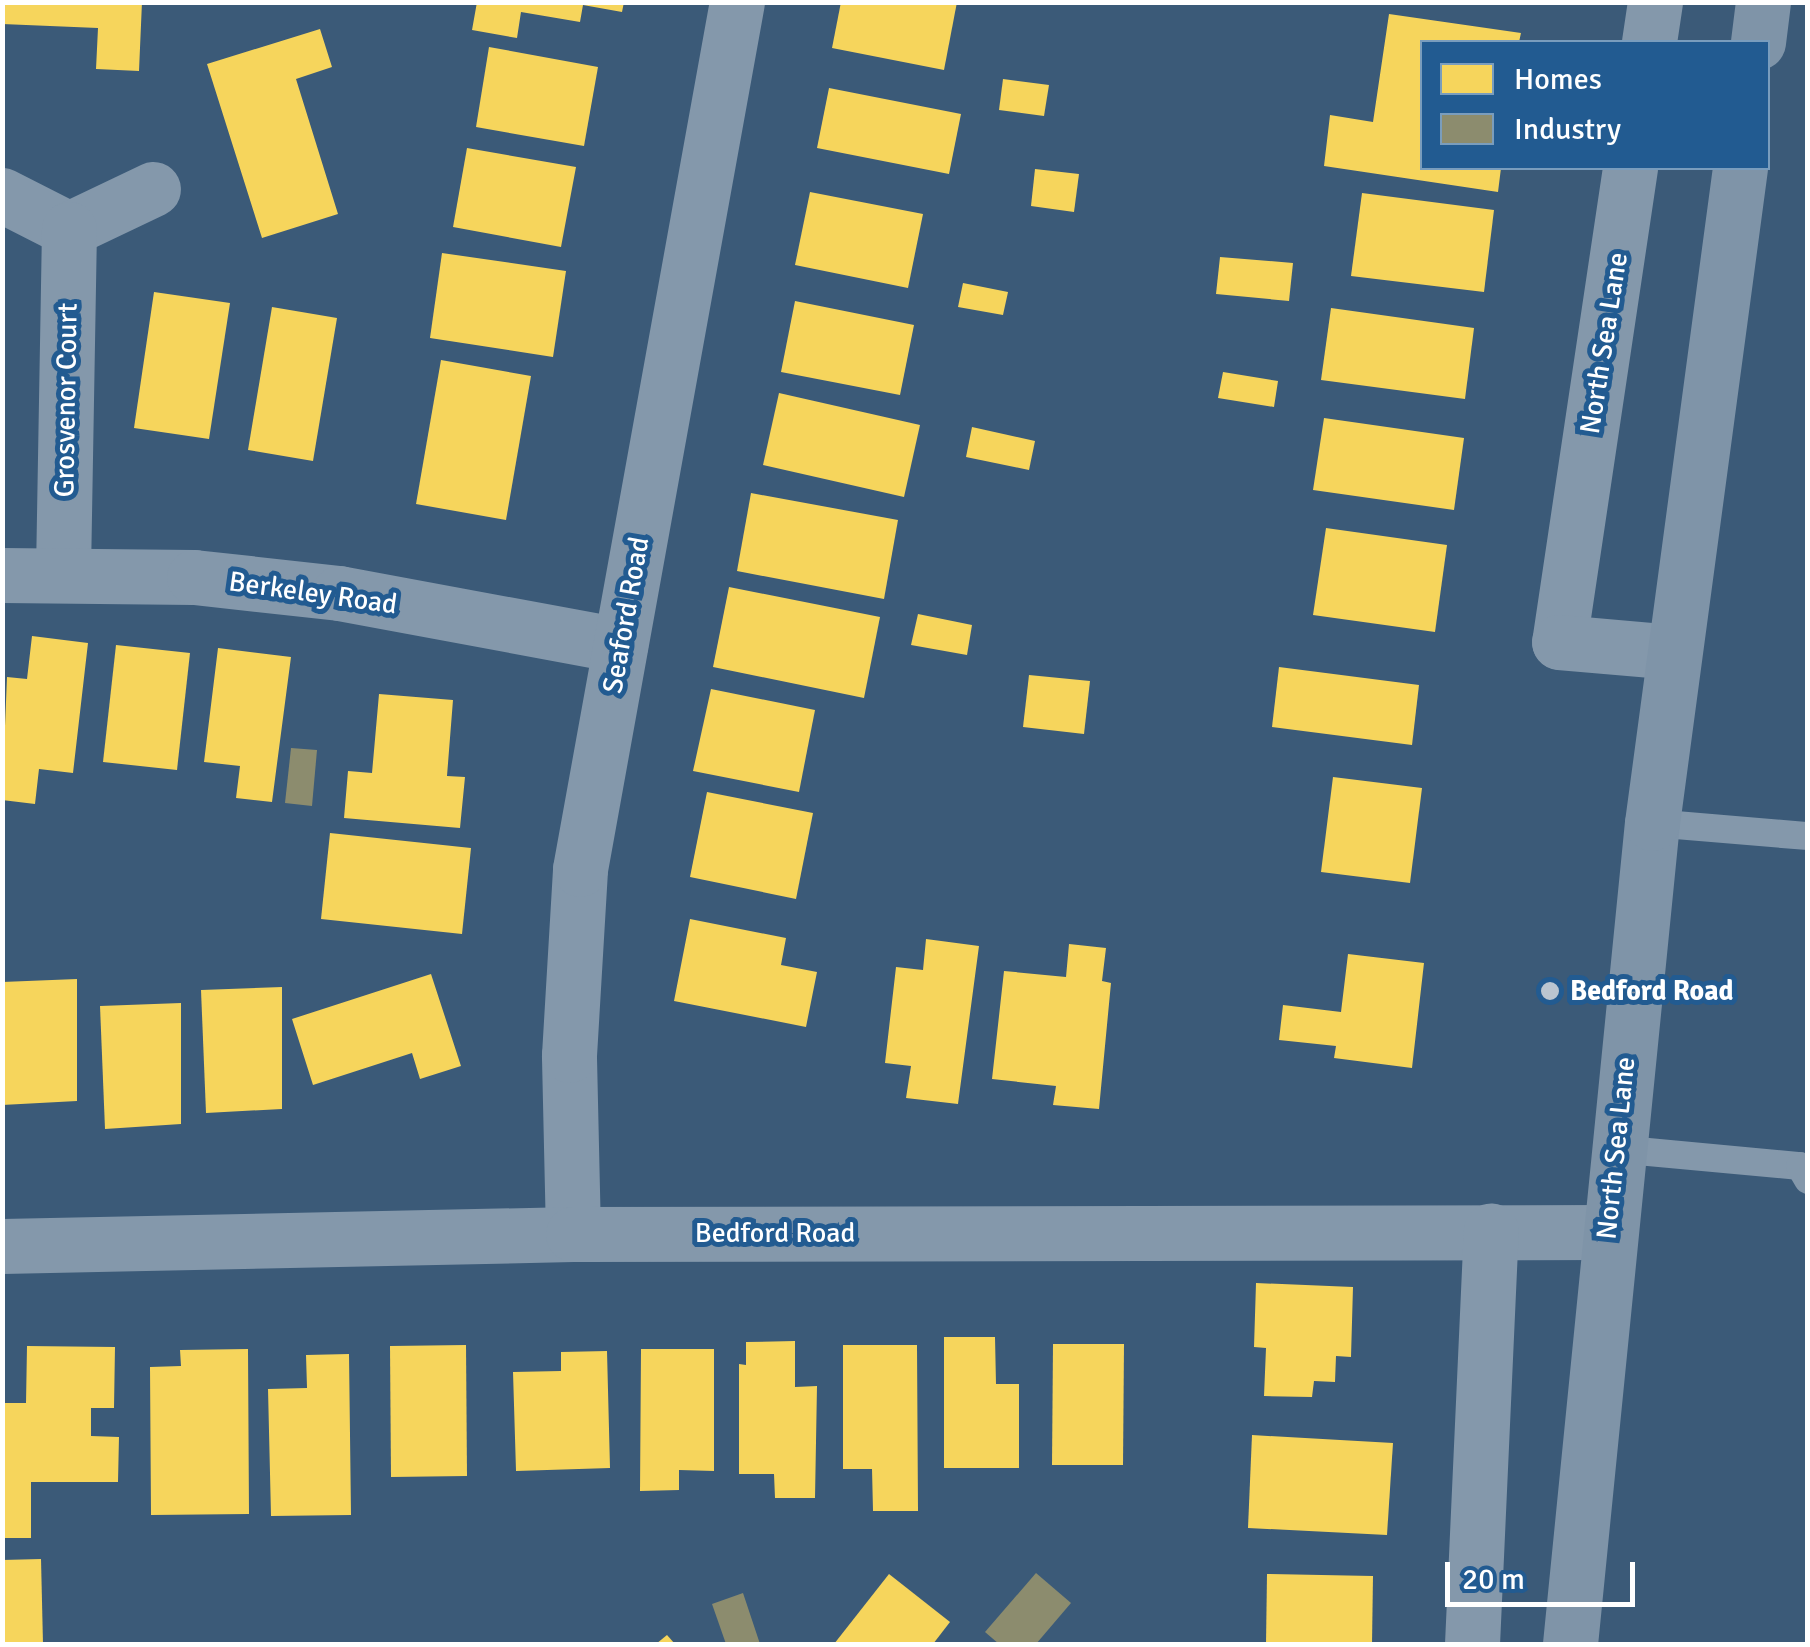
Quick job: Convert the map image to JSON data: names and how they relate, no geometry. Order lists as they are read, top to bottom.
{
  "streets": {
    "street": [
      "North Sea Lane",
      "Grosvenor Court",
      "Berkeley Road",
      "Seaford Road",
      "Bedford Road"
    ]
  },
  "crossings": [
    ["North Sea Lane", "Bedford Road"],
    ["Grosvenor Court", "Berkeley Road"],
    ["Berkeley Road", "Seaford Road"],
    ["Seaford Road", "Bedford Road"]
  ],
  "places": ["Bedford Road"],
  "legend": ["Homes", "Industry"],
  "scale_bar": "20 m"
}
